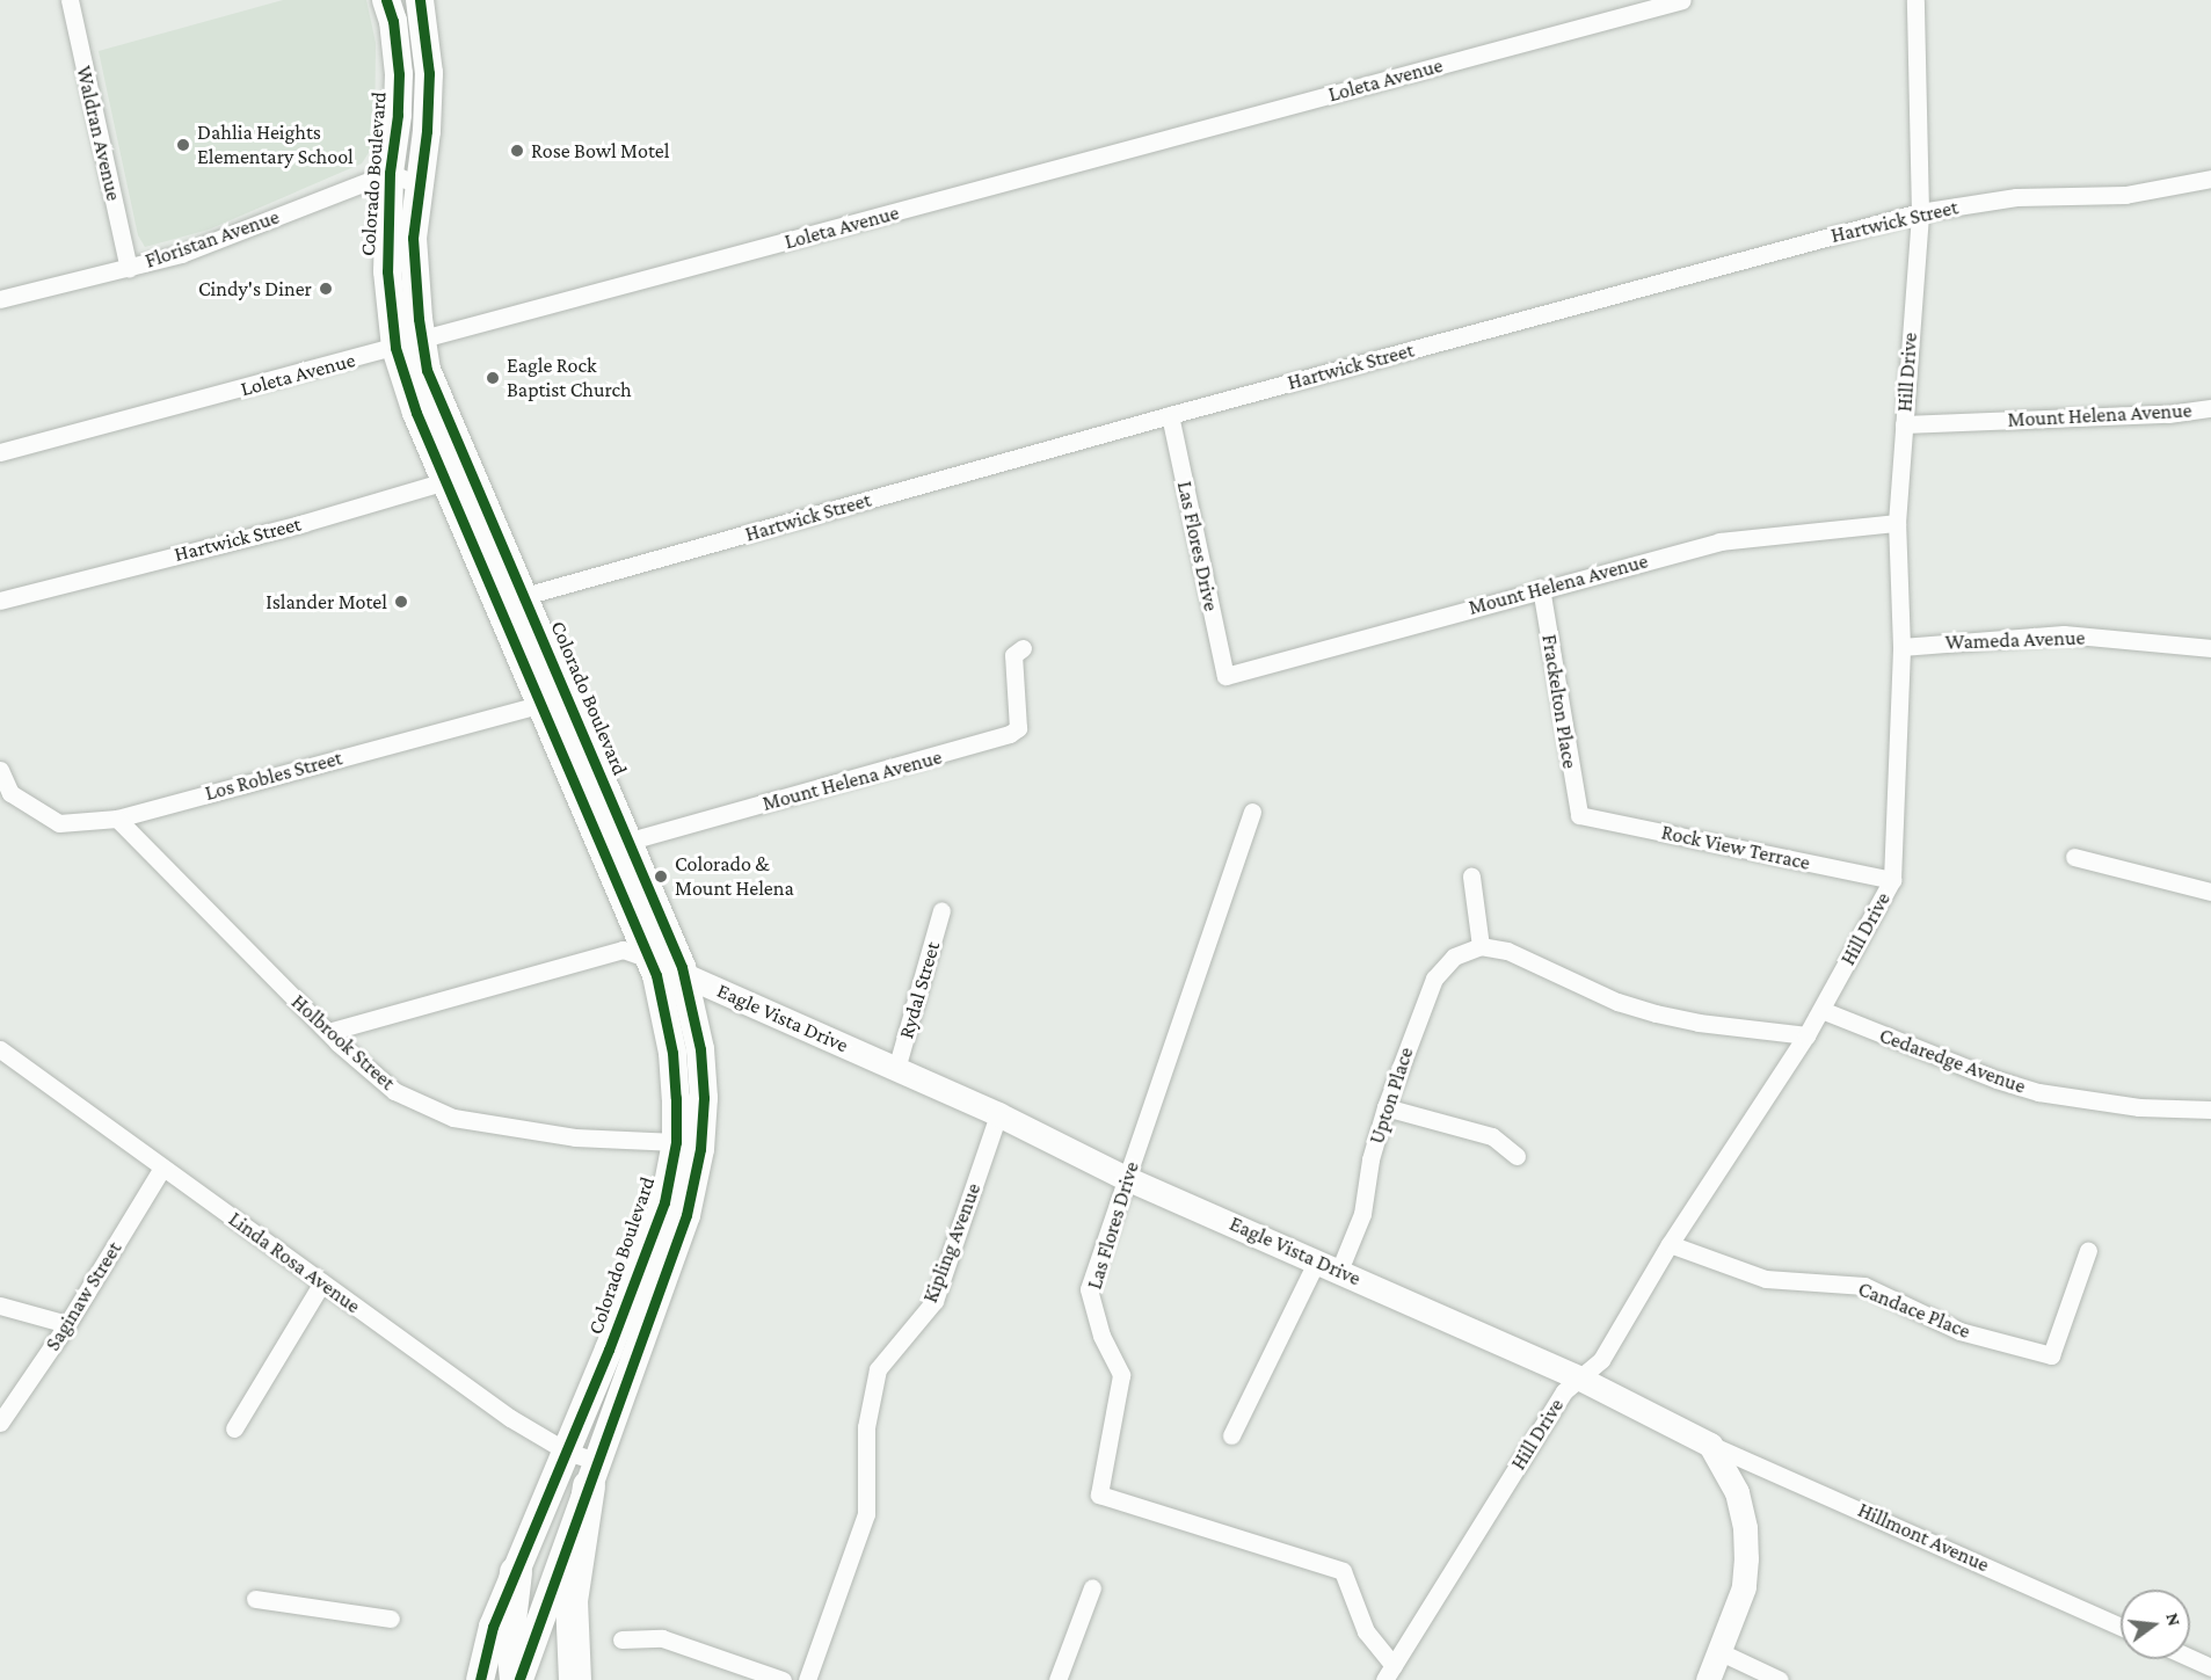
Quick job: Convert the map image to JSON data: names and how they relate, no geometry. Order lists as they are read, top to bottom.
{
  "streets": {
    "main road": ["Colorado Boulevard"],
    "street": [
      "Loleta Avenue",
      "Waldran Avenue",
      "Hartwick Street",
      "Floristan Avenue",
      "Hill Drive",
      "Mount Helena Avenue",
      "Las Flores Drive",
      "Wameda Avenue",
      "Frackelton Place",
      "Los Robles Street",
      "Rock View Terrace",
      "Rydal Street",
      "Eagle Vista Drive",
      "Holbrook Street",
      "Cedaredge Avenue",
      "Upton Place",
      "Kipling Avenue",
      "Linda Rosa Avenue",
      "Saginaw Street",
      "Candace Place",
      "Hillmont Avenue"
    ]
  },
  "crossings": [
    ["Loleta Avenue", "Colorado Boulevard"],
    ["Waldran Avenue", "Floristan Avenue"],
    ["Colorado Boulevard", "Hartwick Street"],
    ["Colorado Boulevard", "Floristan Avenue"],
    ["Colorado Boulevard", "Mount Helena Avenue"],
    ["Colorado Boulevard", "Los Robles Street"],
    ["Colorado Boulevard", "Eagle Vista Drive"],
    ["Colorado Boulevard", "Holbrook Street"],
    ["Colorado Boulevard", "Linda Rosa Avenue"],
    ["Hartwick Street", "Hill Drive"],
    ["Hartwick Street", "Las Flores Drive"],
    ["Hill Drive", "Mount Helena Avenue"],
    ["Hill Drive", "Las Flores Drive"],
    ["Hill Drive", "Wameda Avenue"],
    ["Hill Drive", "Rock View Terrace"],
    ["Hill Drive", "Eagle Vista Drive"],
    ["Hill Drive", "Cedaredge Avenue"],
    ["Hill Drive", "Candace Place"],
    ["Mount Helena Avenue", "Las Flores Drive"],
    ["Mount Helena Avenue", "Frackelton Place"],
    ["Las Flores Drive", "Eagle Vista Drive"],
    ["Frackelton Place", "Rock View Terrace"],
    ["Los Robles Street", "Holbrook Street"],
    ["Rydal Street", "Eagle Vista Drive"],
    ["Eagle Vista Drive", "Upton Place"],
    ["Eagle Vista Drive", "Kipling Avenue"],
    ["Eagle Vista Drive", "Hillmont Avenue"],
    ["Linda Rosa Avenue", "Saginaw Street"]
  ],
  "places": [
    "Dahlia Heights Elementary School",
    "Rose Bowl Motel",
    "Cindy's Diner",
    "Eagle Rock Baptist Church",
    "Islander Motel",
    "Colorado & Mount Helena"
  ],
  "north": "right"
}
